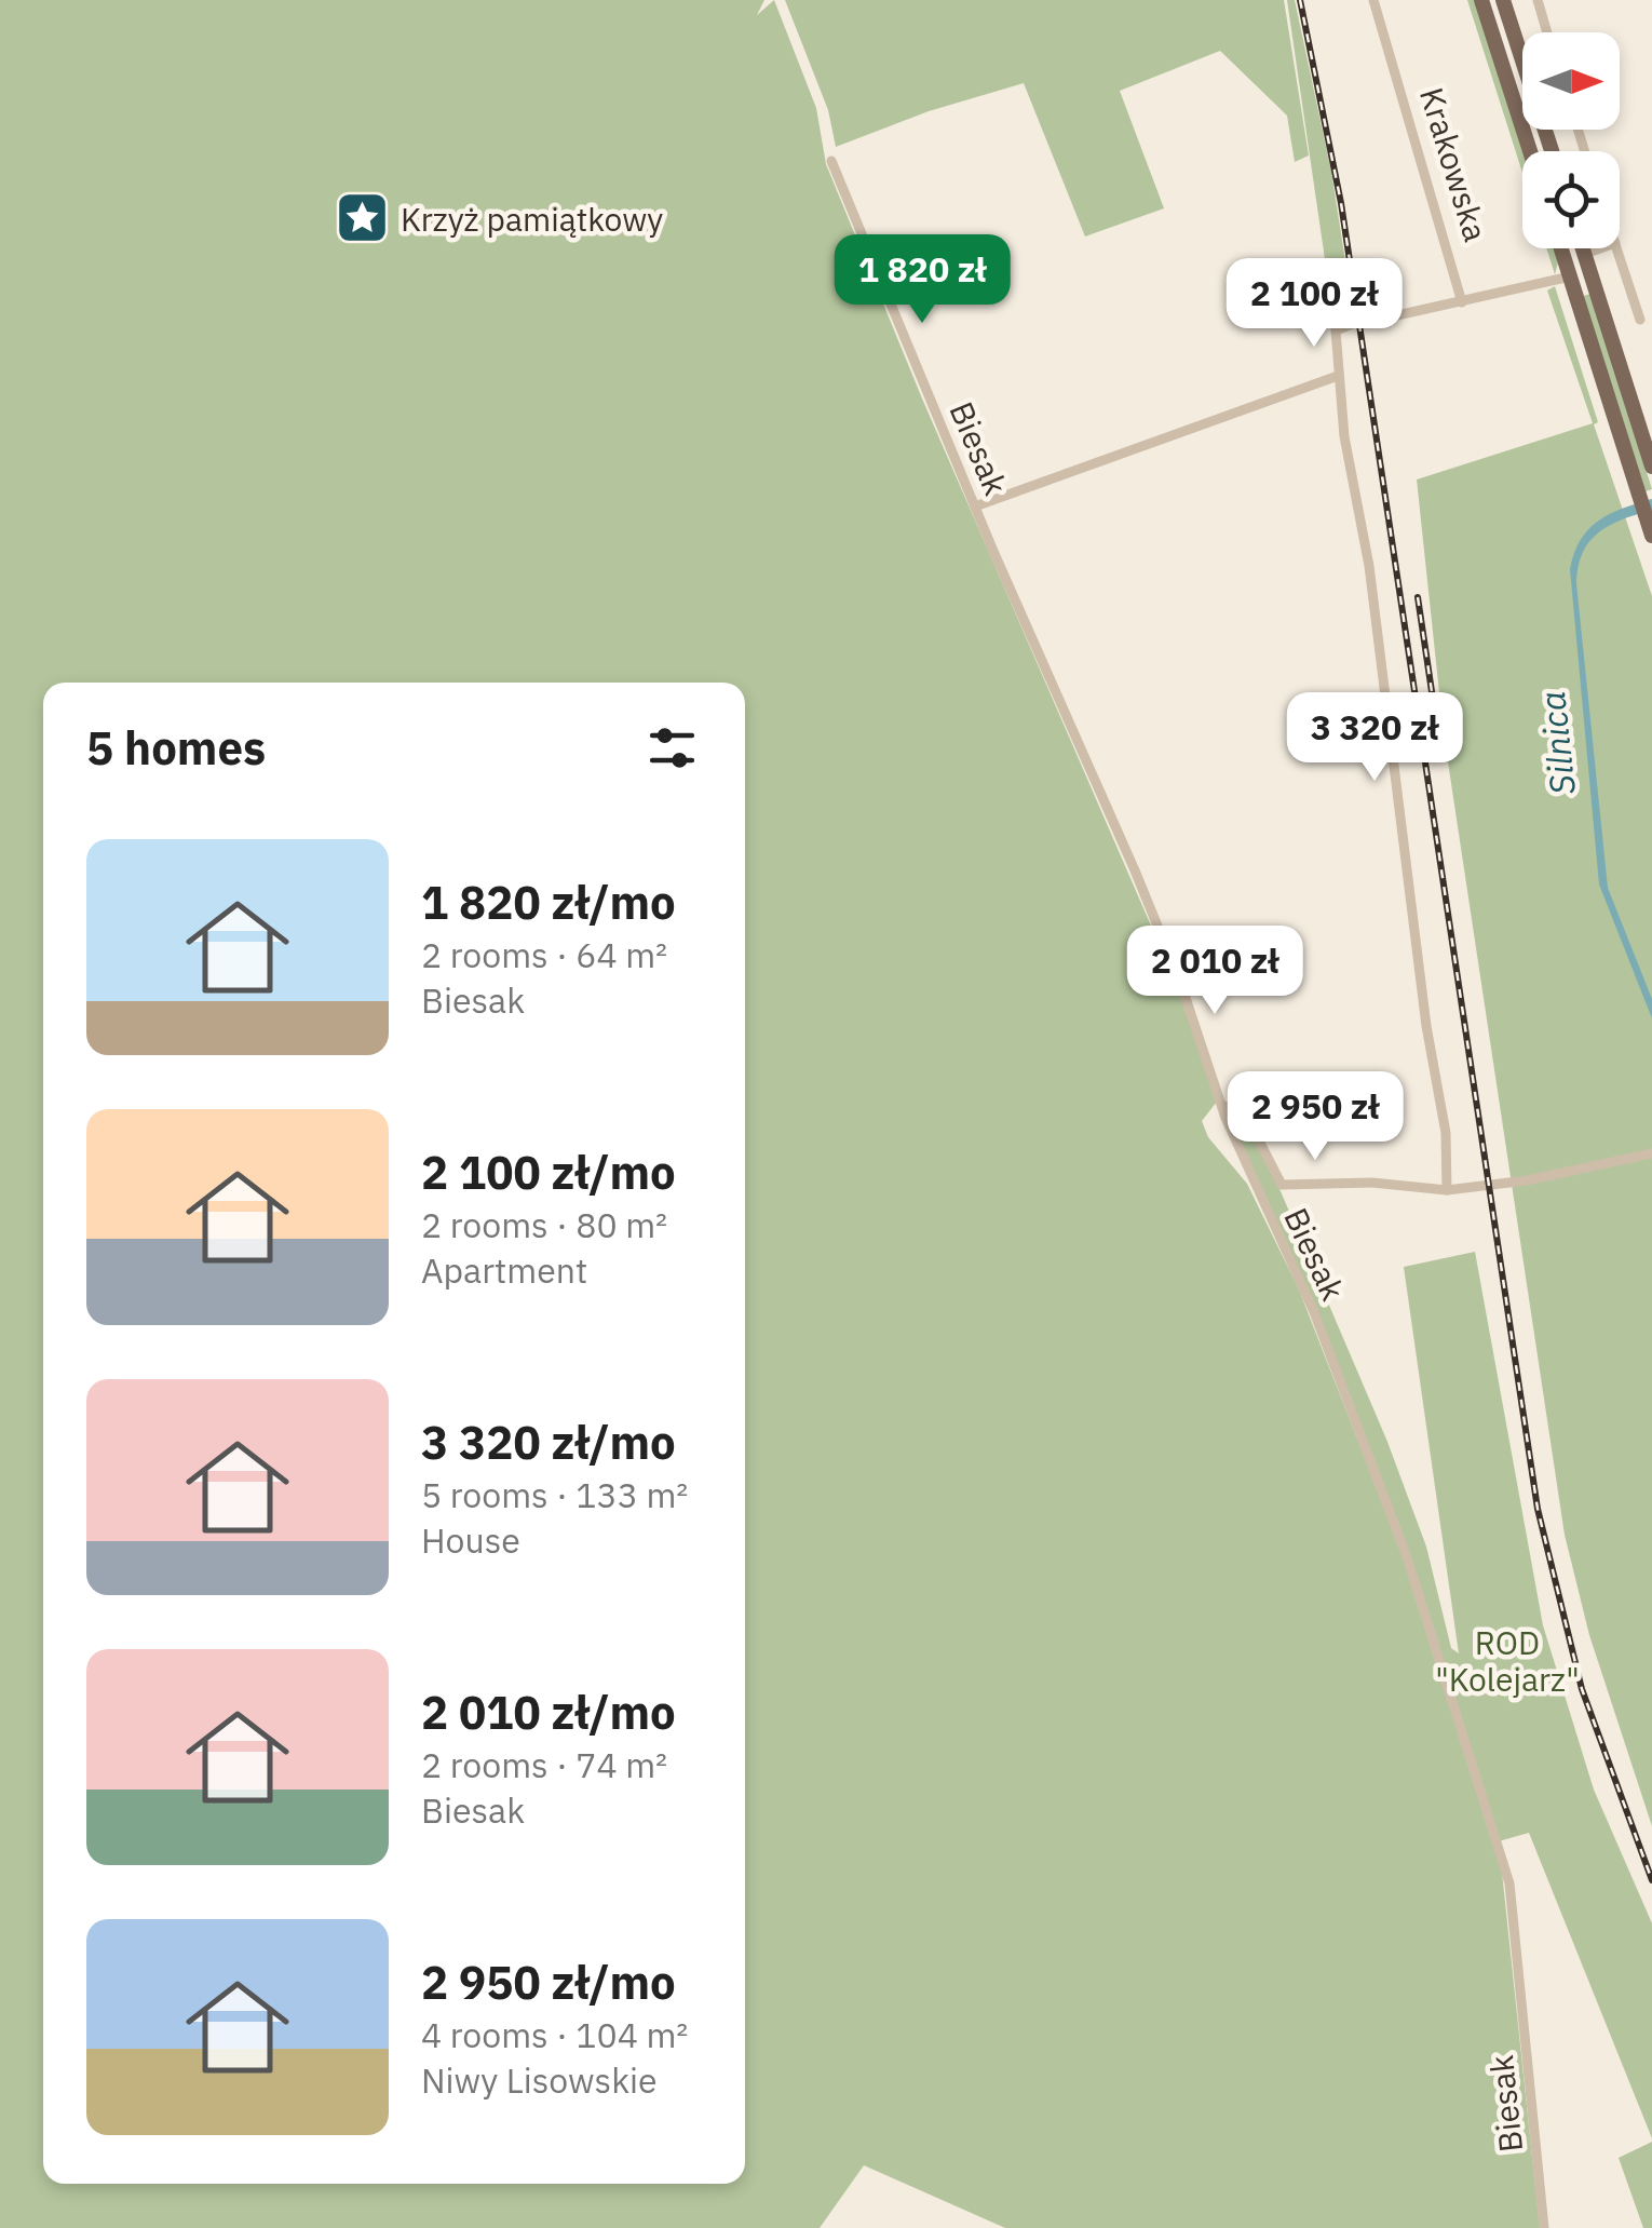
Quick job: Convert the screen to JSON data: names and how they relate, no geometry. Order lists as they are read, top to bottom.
{
  "streets": {
    "street": ["Krakowska", "Biesak"]
  },
  "water": ["Silnica"],
  "parks": ["ROD \"Kolejarz\""],
  "places": {
    "place": ["Krzyż pamiątkowy"]
  },
  "north": "right",
  "page": {
    "price": [
      "1 820 zł",
      "2 100 zł",
      "3 320 zł",
      "2 010 zł",
      "2 950 zł"
    ],
    "heading": "5 homes",
    "list": [
      {
        "name": "1 820 zł/mo",
        "note": "2 rooms · 64 m² · Biesak"
      },
      {
        "name": "2 100 zł/mo",
        "note": "2 rooms · 80 m² · Apartment"
      },
      {
        "name": "3 320 zł/mo",
        "note": "5 rooms · 133 m² · House"
      },
      {
        "name": "2 010 zł/mo",
        "note": "2 rooms · 74 m² · Biesak"
      },
      {
        "name": "2 950 zł/mo",
        "note": "4 rooms · 104 m² · Niwy Lisowskie"
      }
    ]
  }
}
